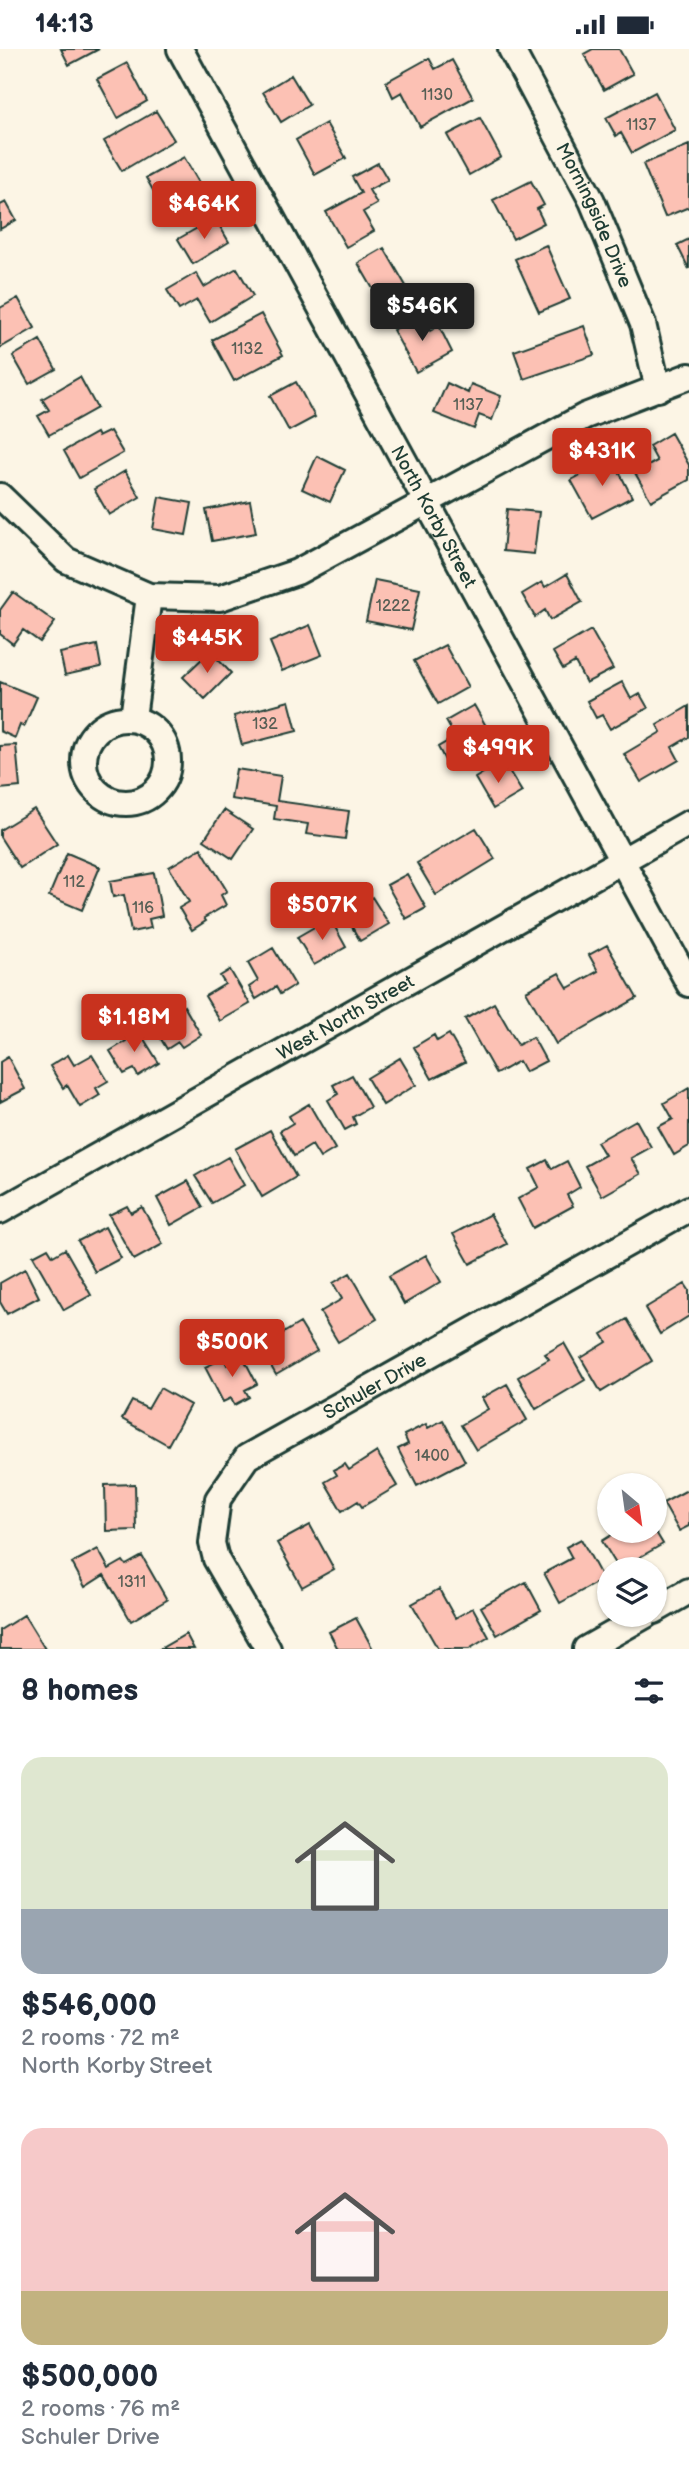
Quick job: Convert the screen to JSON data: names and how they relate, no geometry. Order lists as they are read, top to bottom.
{
  "streets": {
    "street": [
      "Morningside Drive",
      "North Korby Street",
      "West North Street",
      "Schuler Drive"
    ]
  },
  "crossings": [
    ["North Korby Street", "West North Street"]
  ],
  "house_numbers": [
    "1130",
    "1137",
    "1132",
    "1137",
    "1222",
    "132",
    "112",
    "116",
    "1400",
    "1311"
  ],
  "north": "bottom right",
  "page": {
    "status": "14:13",
    "price": [
      "$464K",
      "$546K",
      "$431K",
      "$445K",
      "$499K",
      "$507K",
      "$1.18M",
      "$500K"
    ],
    "heading": "8 homes",
    "list": [
      {
        "name": "$546,000",
        "note": "2 rooms · 72 m² · North Korby Street"
      },
      {
        "name": "$500,000",
        "note": "2 rooms · 76 m² · Schuler Drive"
      }
    ]
  }
}
